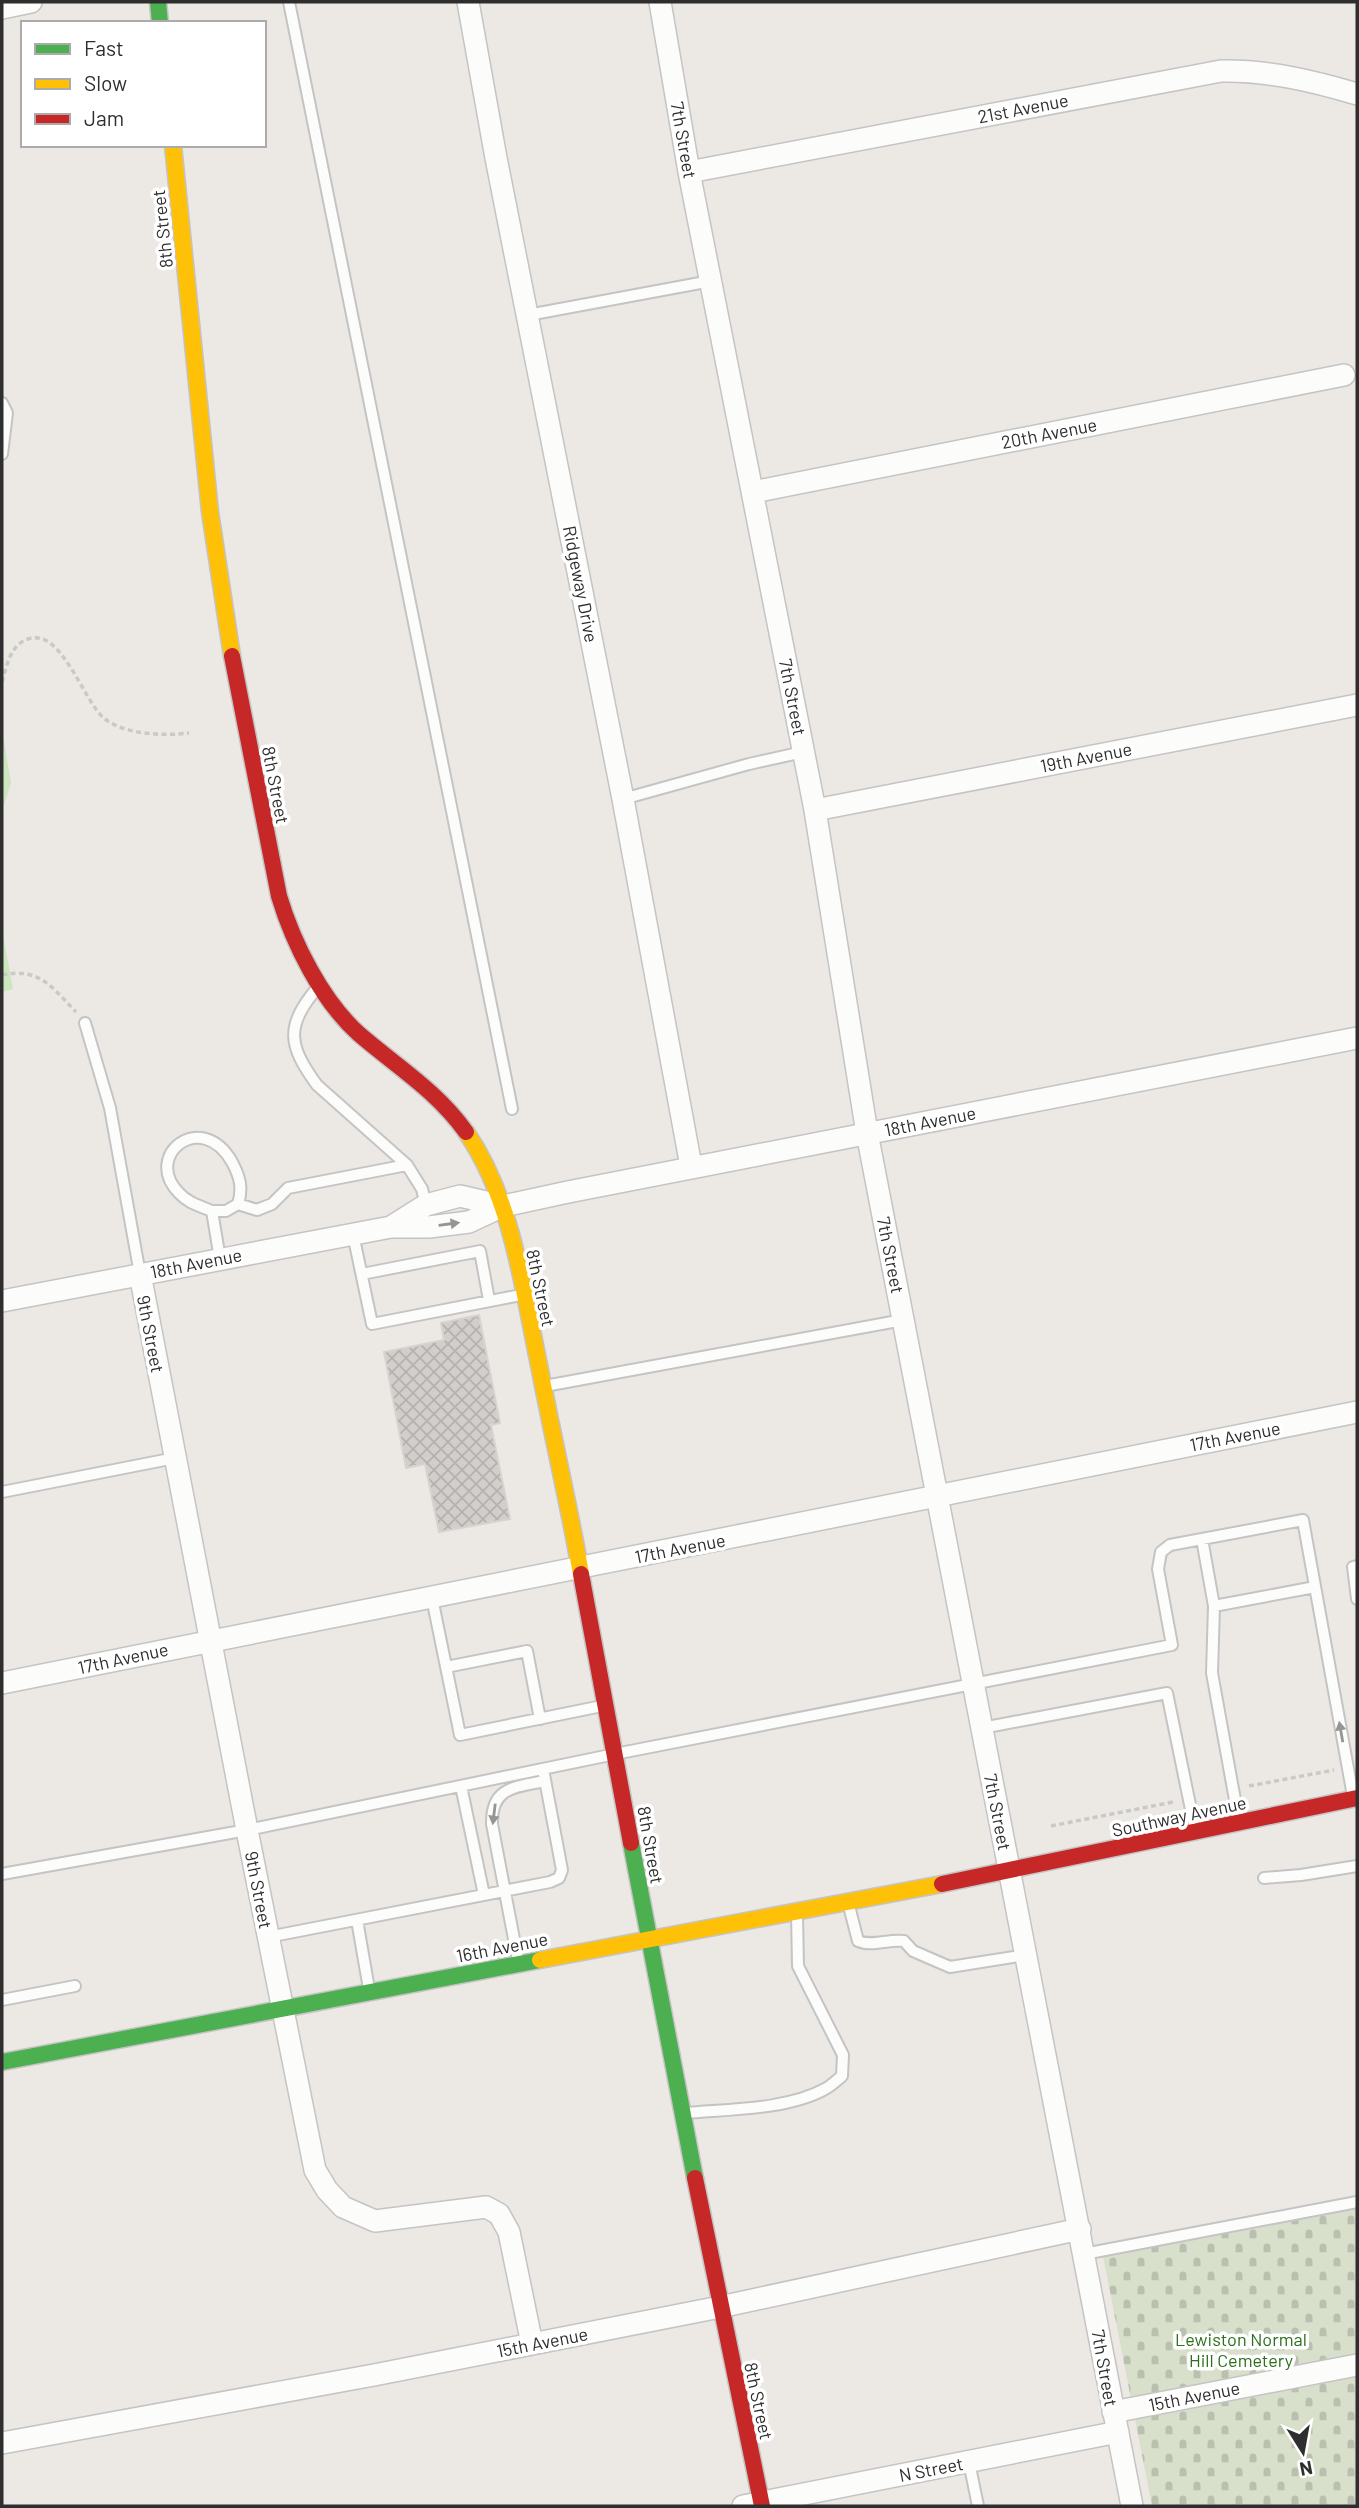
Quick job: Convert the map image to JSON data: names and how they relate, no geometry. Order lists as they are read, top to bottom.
{
  "streets": {
    "main road": ["8th Street", "Southway Avenue", "16th Avenue"],
    "street": [
      "21st Avenue",
      "7th Street",
      "20th Avenue",
      "Ridgeway Drive",
      "19th Avenue",
      "18th Avenue",
      "9th Street",
      "17th Avenue",
      "15th Avenue",
      "N Street"
    ]
  },
  "crossings": [
    ["21st Avenue", "7th Street"],
    ["7th Street", "20th Avenue"],
    ["7th Street", "19th Avenue"],
    ["7th Street", "18th Avenue"],
    ["7th Street", "17th Avenue"],
    ["7th Street", "Southway Avenue"],
    ["7th Street", "16th Avenue"],
    ["7th Street", "15th Avenue"],
    ["7th Street", "N Street"],
    ["8th Street", "18th Avenue"],
    ["8th Street", "17th Avenue"],
    ["8th Street", "16th Avenue"],
    ["8th Street", "15th Avenue"],
    ["8th Street", "N Street"],
    ["Ridgeway Drive", "18th Avenue"],
    ["18th Avenue", "9th Street"],
    ["9th Street", "17th Avenue"],
    ["9th Street", "16th Avenue"],
    ["9th Street", "15th Avenue"],
    ["Southway Avenue", "16th Avenue"],
    ["15th Avenue", "N Street"]
  ],
  "parks": ["Lewiston Normal Hill Cemetery"],
  "legend": ["Fast", "Slow", "Jam"],
  "north": "bottom"
}
